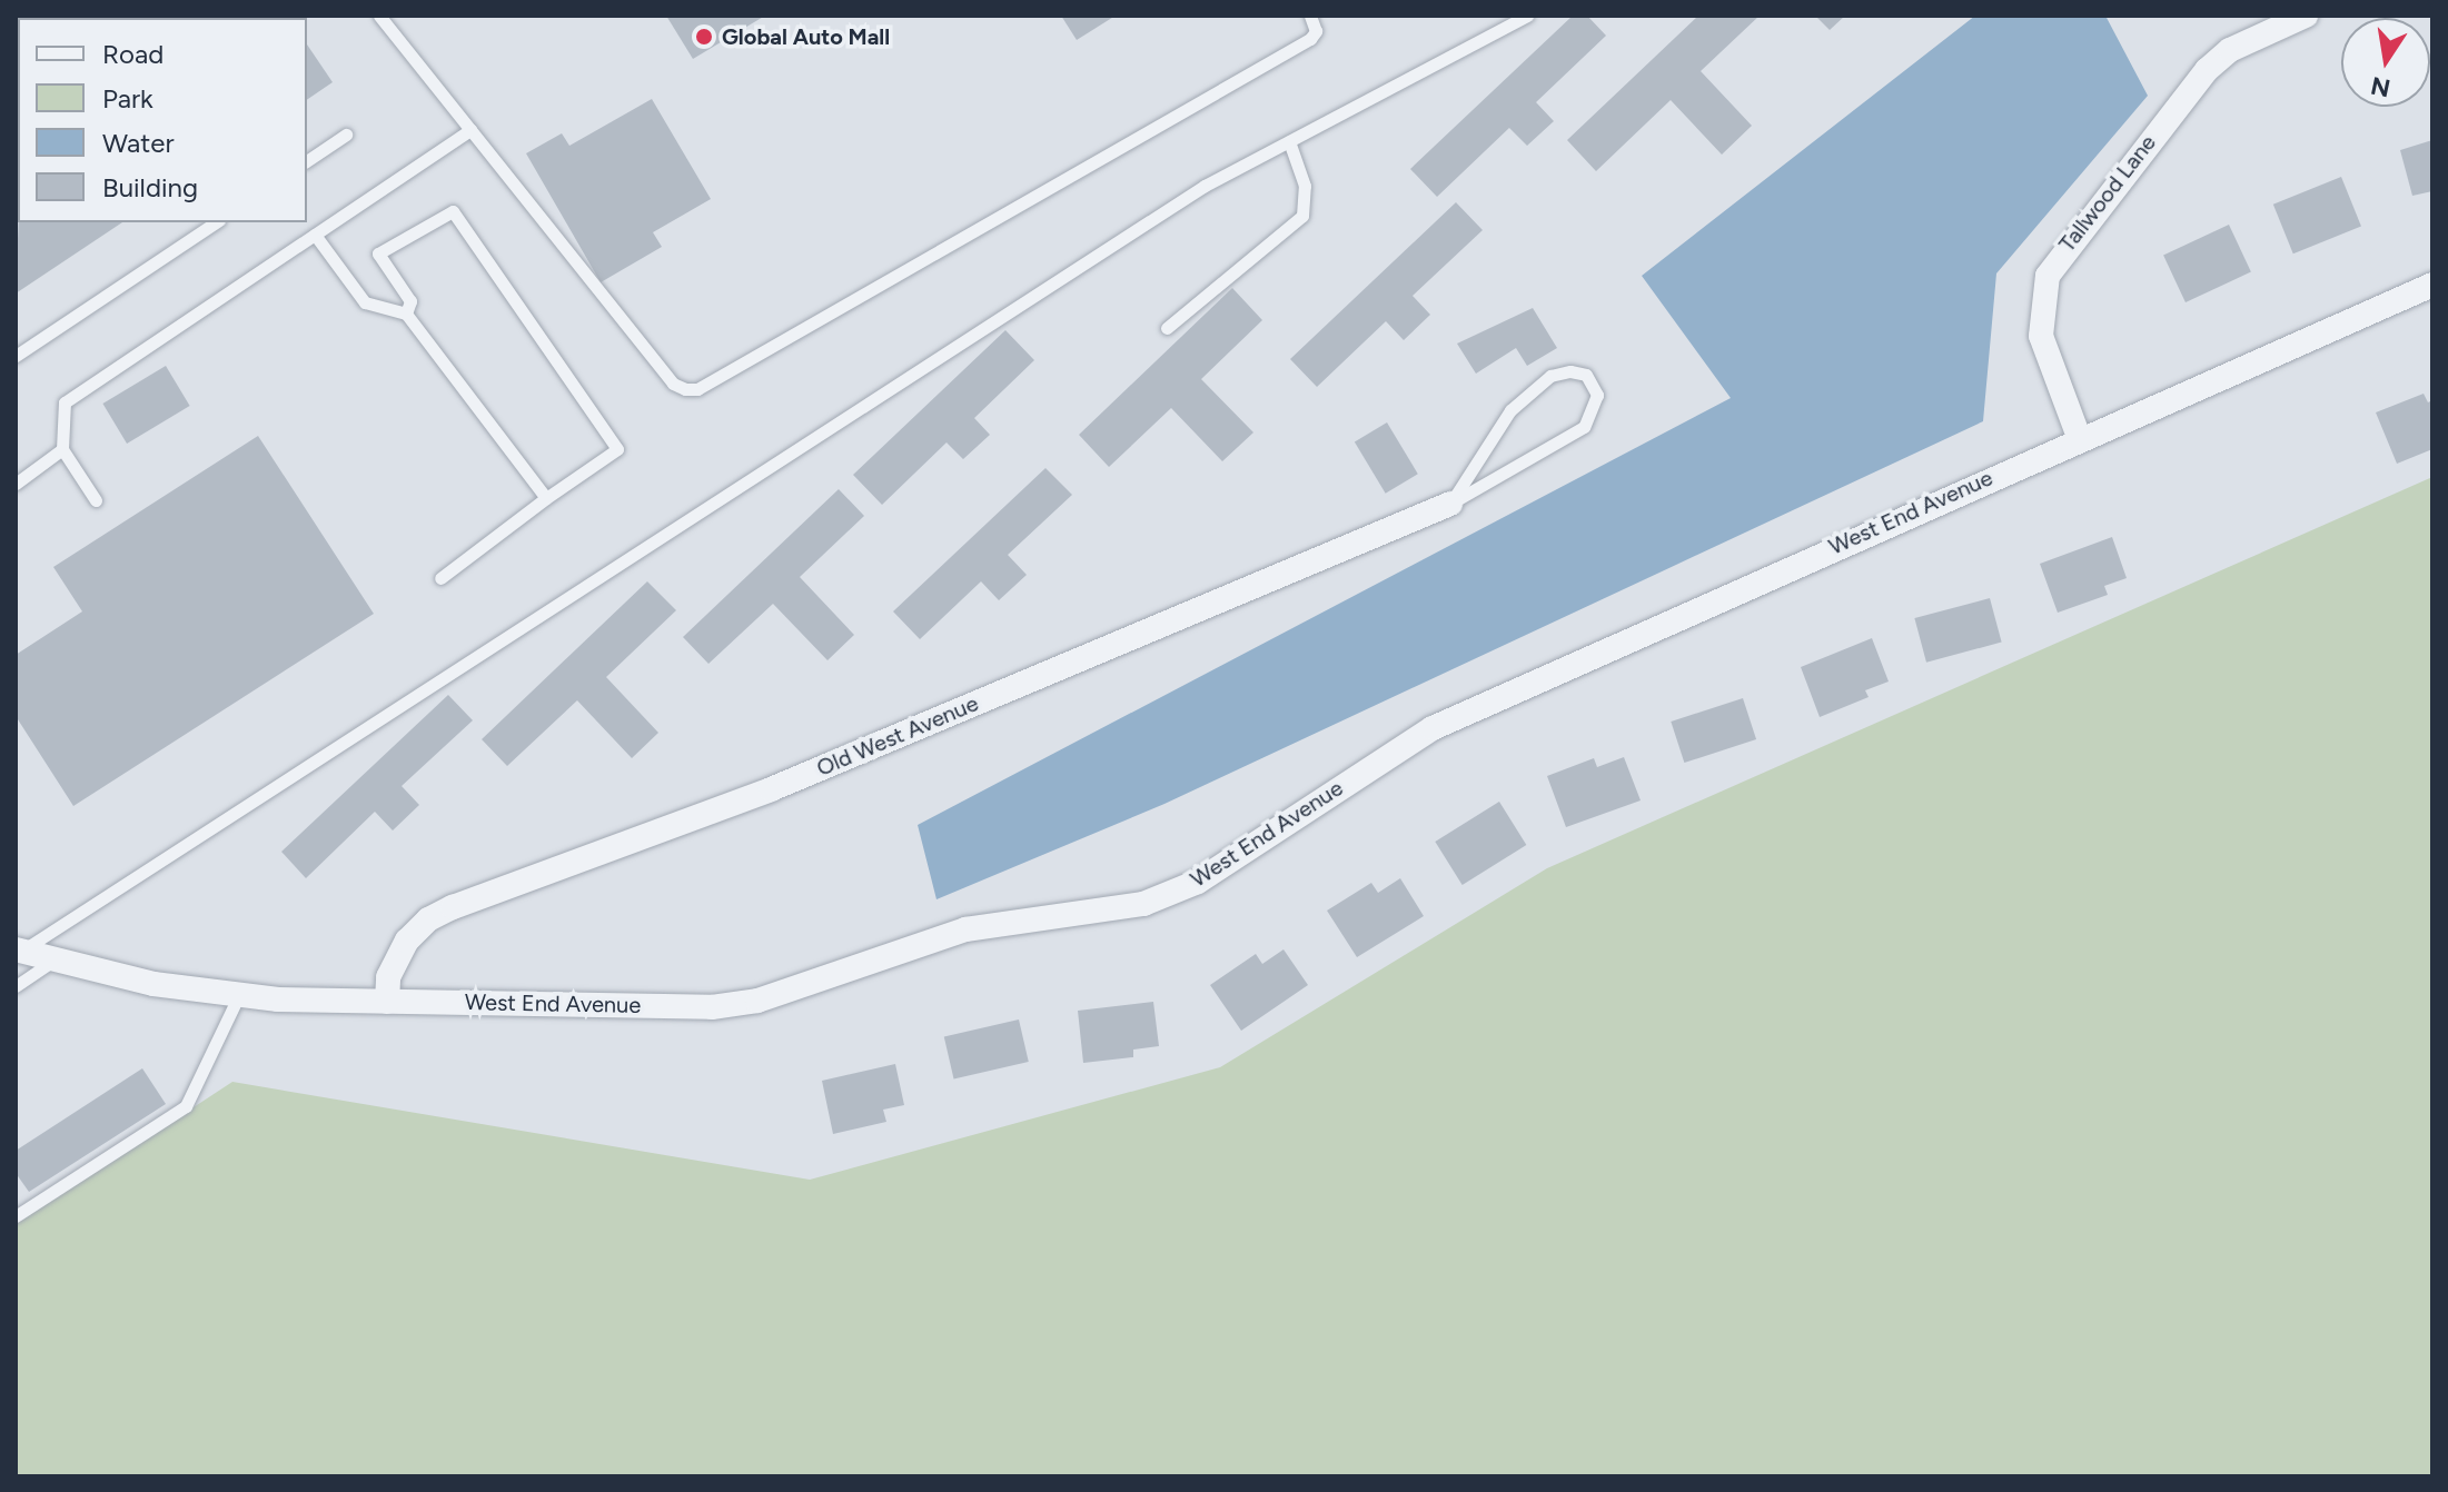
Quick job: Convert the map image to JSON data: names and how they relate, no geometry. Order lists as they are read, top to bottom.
{
  "streets": {
    "street": ["Tallwood Lane", "West End Avenue", "Old West Avenue"]
  },
  "crossings": [
    ["Tallwood Lane", "West End Avenue"],
    ["West End Avenue", "Old West Avenue"]
  ],
  "places": ["Global Auto Mall"],
  "legend": [
    "Road",
    "Park",
    "Water",
    "Building"
  ],
  "north": "bottom"
}
